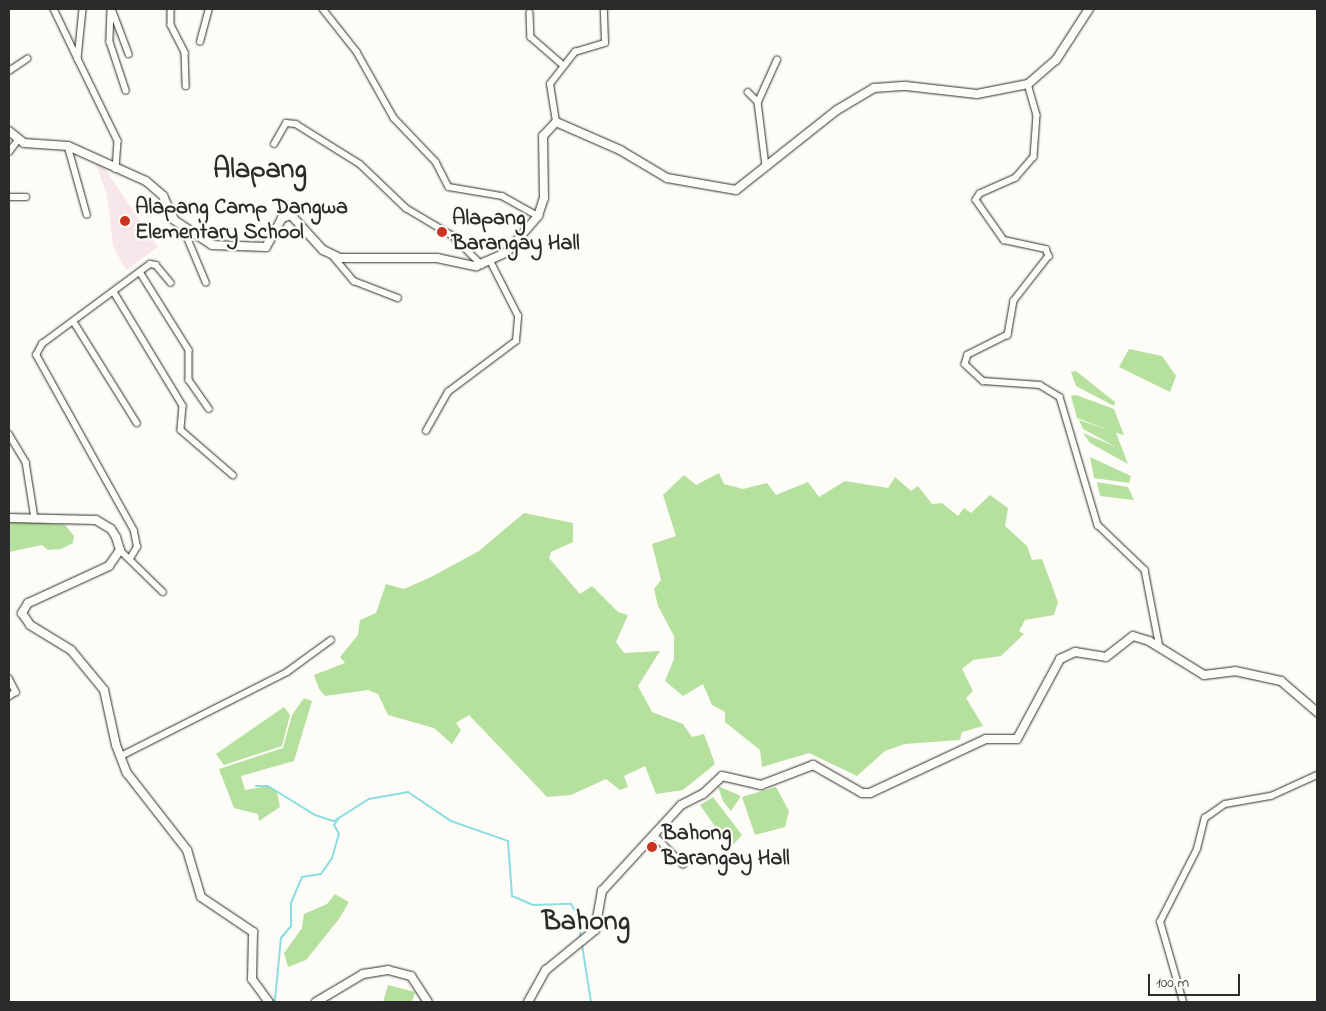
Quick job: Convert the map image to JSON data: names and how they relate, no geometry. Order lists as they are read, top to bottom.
{
  "districts": ["Alapang", "Bahong"],
  "places": ["Alapang Camp Dangwa Elementary School", "Alapang Barangay Hall", "Bahong Barangay Hall"],
  "scale_bar": "100 m"
}
